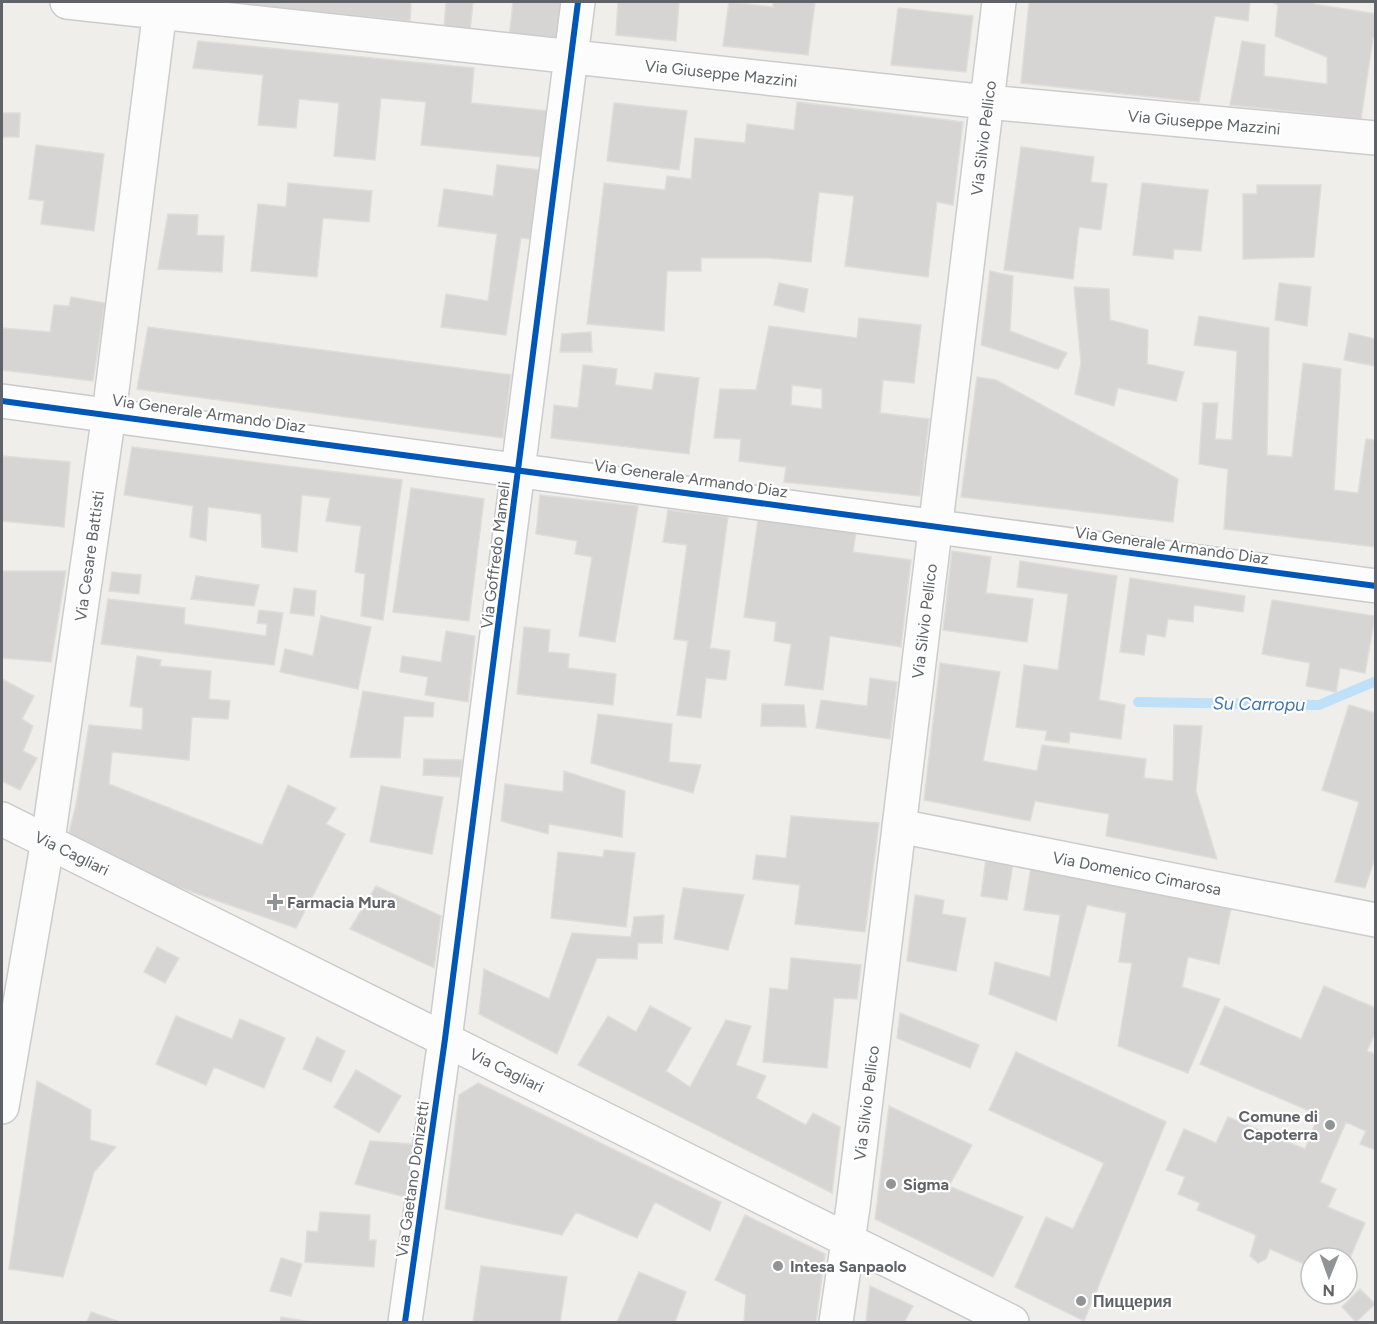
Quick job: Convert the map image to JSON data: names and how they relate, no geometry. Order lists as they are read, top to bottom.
{
  "streets": {
    "street": [
      "Via Giuseppe Mazzini",
      "Via Silvio Pellico",
      "Via Generale Armando Diaz",
      "Via Goffredo Mameli",
      "Via Cesare Battisti",
      "Via Cagliari",
      "Via Domenico Cimarosa",
      "Via Gaetano Donizetti"
    ]
  },
  "crossings": [
    ["Via Giuseppe Mazzini", "Via Silvio Pellico"],
    ["Via Giuseppe Mazzini", "Via Goffredo Mameli"],
    ["Via Giuseppe Mazzini", "Via Cesare Battisti"],
    ["Via Silvio Pellico", "Via Generale Armando Diaz"],
    ["Via Silvio Pellico", "Via Cagliari"],
    ["Via Silvio Pellico", "Via Domenico Cimarosa"],
    ["Via Generale Armando Diaz", "Via Goffredo Mameli"],
    ["Via Generale Armando Diaz", "Via Cesare Battisti"],
    ["Via Goffredo Mameli", "Via Cagliari"],
    ["Via Goffredo Mameli", "Via Gaetano Donizetti"],
    ["Via Cesare Battisti", "Via Cagliari"],
    ["Via Cagliari", "Via Gaetano Donizetti"]
  ],
  "water": ["Su Carropu"],
  "places": {
    "health": ["Farmacia Mura"],
    "other": [
      "Comune di Capoterra",
      "Sigma",
      "Intesa Sanpaolo",
      "Пиццерия"
    ]
  },
  "north": "bottom"
}
